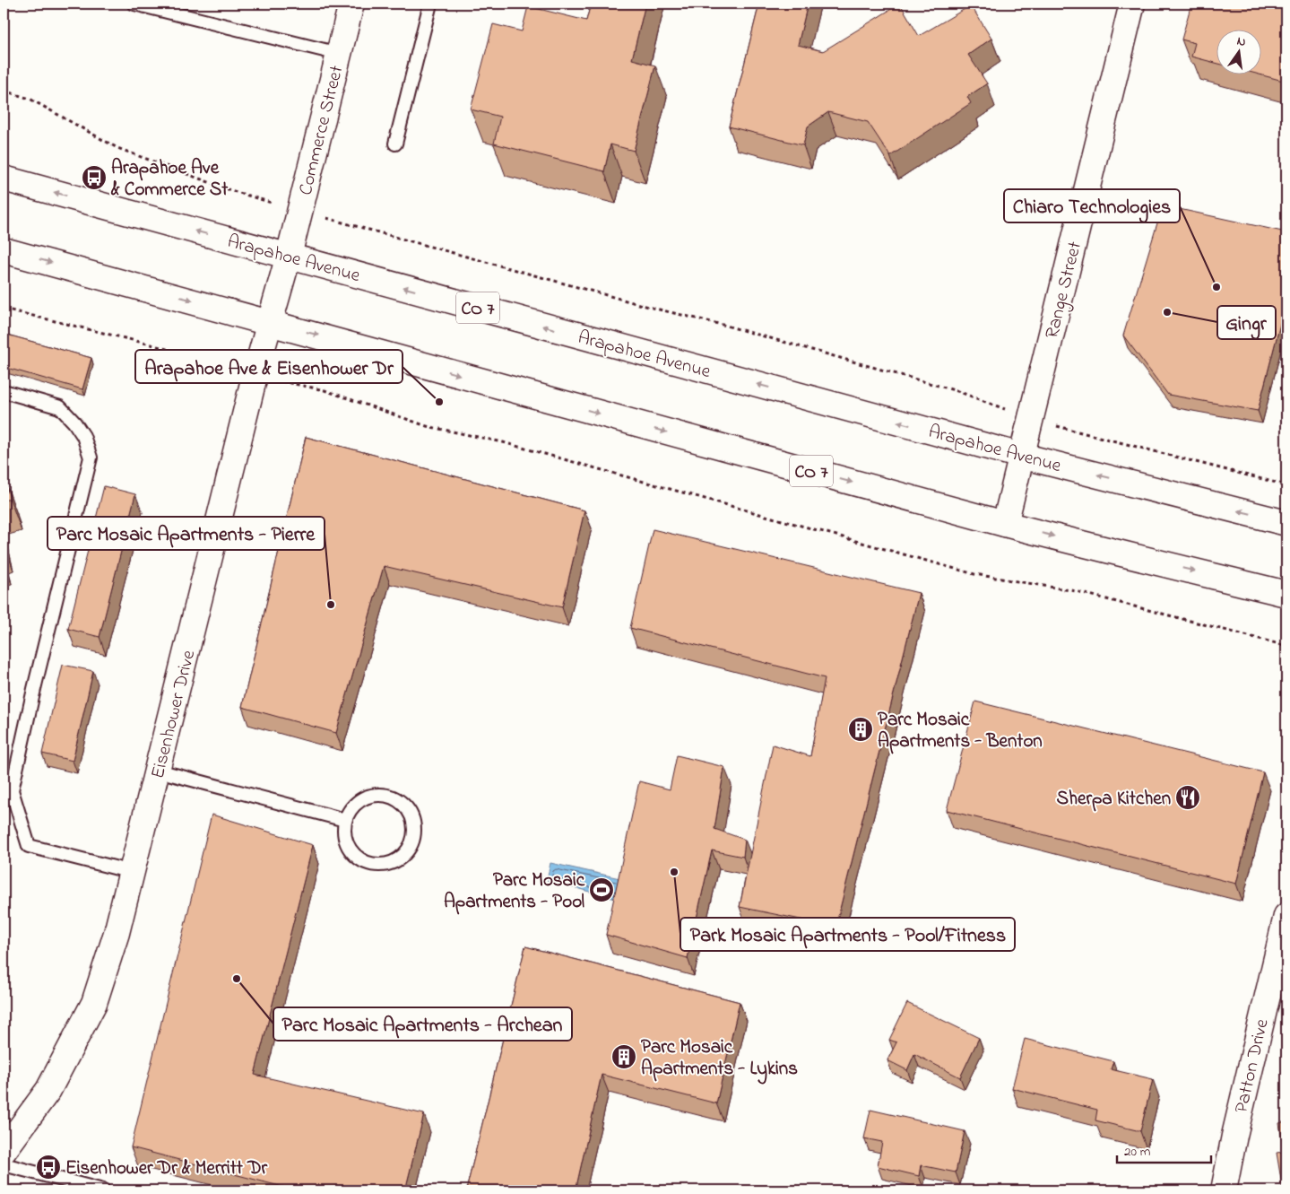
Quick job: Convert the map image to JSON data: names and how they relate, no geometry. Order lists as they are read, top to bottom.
{
  "streets": {
    "main road": [
      "Commerce Street",
      "Arapahoe Avenue",
      "Range Street",
      "CO 7",
      "Eisenhower Drive",
      "Patton Drive"
    ]
  },
  "crossings": [
    ["Commerce Street", "Arapahoe Avenue"],
    ["Commerce Street", "Eisenhower Drive"],
    ["Arapahoe Avenue", "Range Street"],
    ["Arapahoe Avenue", "Eisenhower Drive"],
    ["Range Street", "CO 7"],
    ["CO 7", "Eisenhower Drive"]
  ],
  "places": {
    "bus stop": ["Arapahoe Ave & Commerce St", "Eisenhower Dr & Merritt Dr"],
    "other": [
      "Chiaro Technologies",
      "Gingr",
      "Arapahoe Ave & Eisenhower Dr",
      "Parc Mosaic Apartments - Pierre",
      "Park Mosaic Apartments - Pool/Fitness",
      "Parc Mosaic Apartments - Archean"
    ],
    "building": ["Parc Mosaic Apartments - Benton", "Parc Mosaic Apartments - Lykins"],
    "restaurant": ["Sherpa Kitchen"],
    "sports": ["Parc Mosaic Apartments - Pool"]
  },
  "scale_bar": "20 m",
  "north": "top"
}
